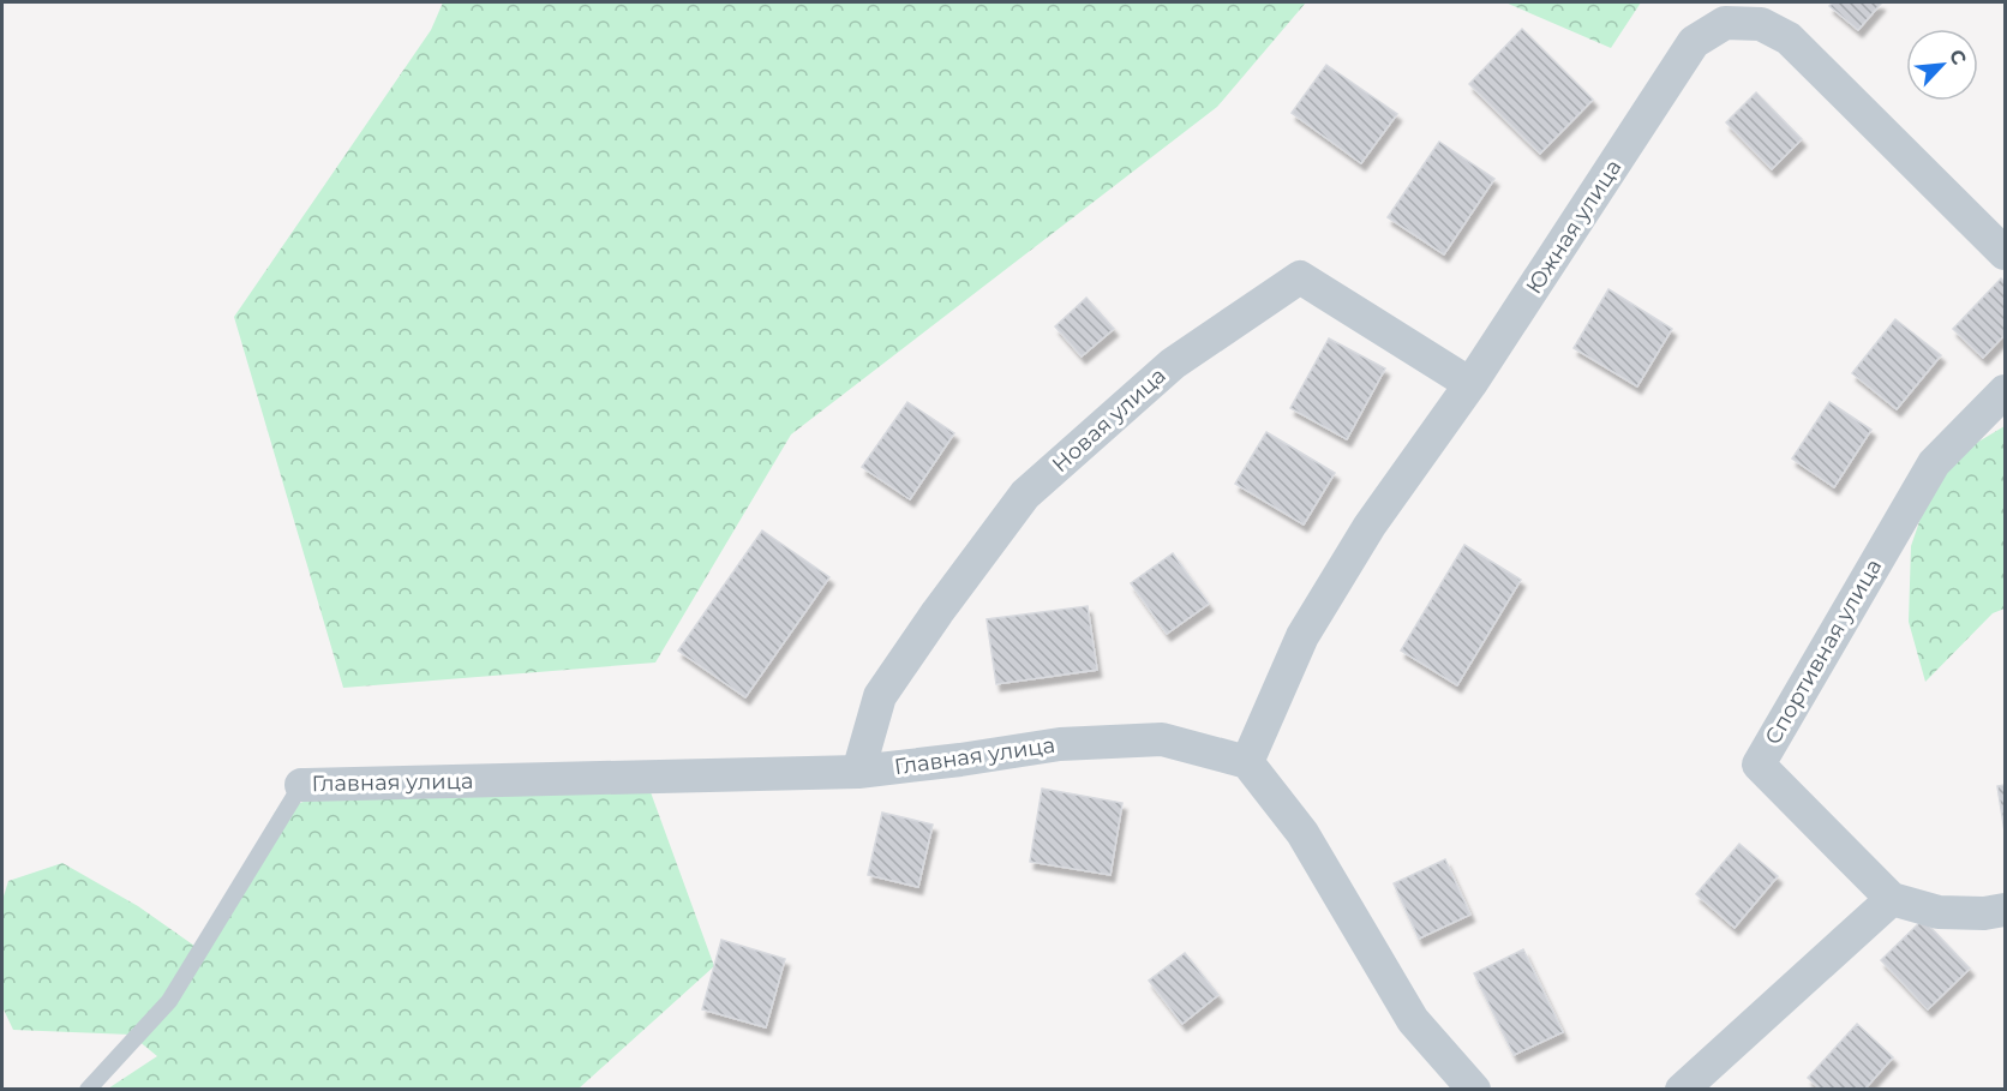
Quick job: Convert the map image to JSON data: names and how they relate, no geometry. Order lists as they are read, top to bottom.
{
  "streets": {
    "street": [
      "Южная улица",
      "Новая улица",
      "Спортивная улица",
      "Главная улица"
    ]
  },
  "crossings": [
    ["Южная улица", "Новая улица"],
    ["Южная улица", "Главная улица"],
    ["Новая улица", "Главная улица"]
  ],
  "north": "top right"
}
